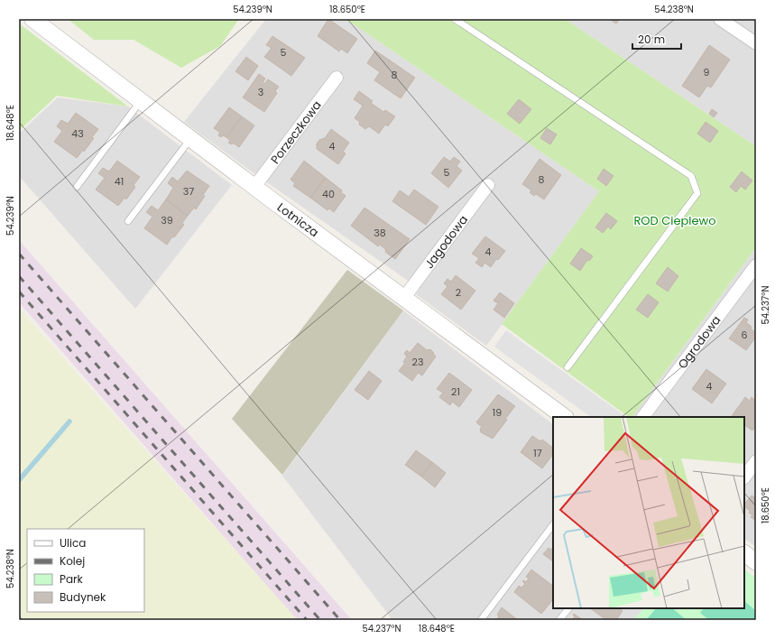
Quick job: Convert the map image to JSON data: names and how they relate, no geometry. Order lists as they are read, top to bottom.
{
  "streets": {
    "street": [
      "Porzeczkowa",
      "Lotnicza",
      "Jagodowa",
      "Ogrodowa"
    ]
  },
  "crossings": [
    ["Porzeczkowa", "Lotnicza"],
    ["Lotnicza", "Jagodowa"]
  ],
  "parks": ["ROD Cieplewo"],
  "house_numbers": [
    "5",
    "9",
    "8",
    "3",
    "43",
    "4",
    "5",
    "8",
    "41",
    "37",
    "40",
    "39",
    "38",
    "4",
    "2",
    "6",
    "23",
    "4",
    "21",
    "19",
    "17"
  ],
  "legend": [
    "Ulica",
    "Kolej",
    "Park",
    "Budynek"
  ],
  "scale_bar": "20 m",
  "coordinates": [
    "54.239°N",
    "18.650°E",
    "54.238°N",
    "18.648°E",
    "54.237°N"
  ]
}
